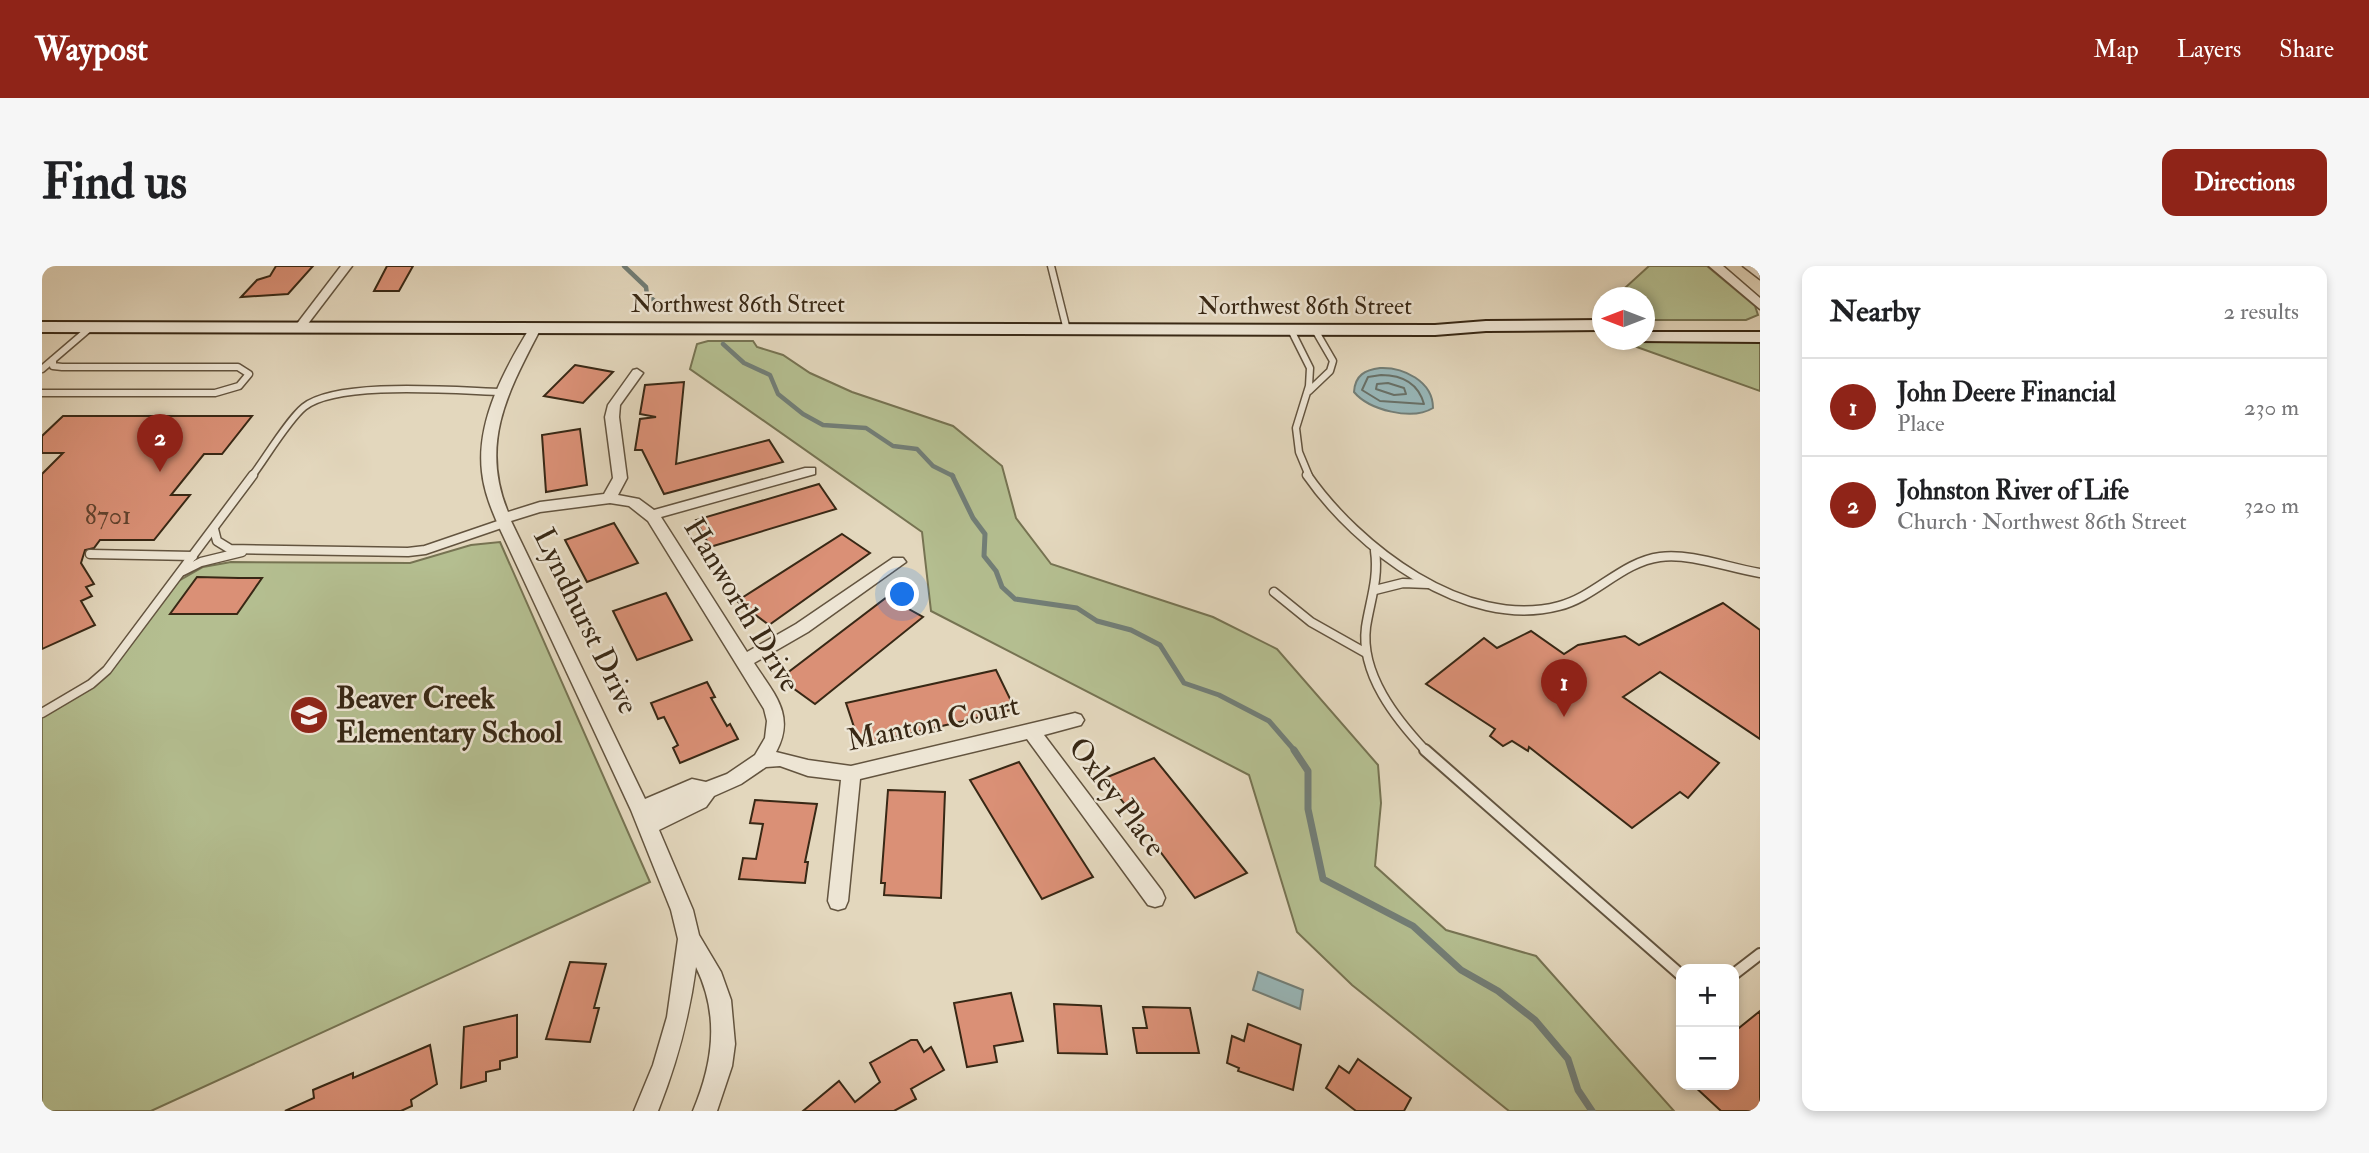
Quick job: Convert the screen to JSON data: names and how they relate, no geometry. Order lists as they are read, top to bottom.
{
  "streets": {
    "main road": ["Northwest 86th Street"],
    "street": [
      "Hanworth Drive",
      "Lyndhurst Drive",
      "Manton Court",
      "Oxley Place"
    ]
  },
  "crossings": [
    ["Northwest 86th Street", "Lyndhurst Drive"],
    ["Hanworth Drive", "Lyndhurst Drive"],
    ["Hanworth Drive", "Manton Court"],
    ["Manton Court", "Oxley Place"]
  ],
  "places": {
    "school or university": ["Beaver Creek Elementary School"]
  },
  "house_numbers": ["8701"],
  "north": "left",
  "page": {
    "header": "Waypost",
    "nav": ["Map", "Layers", "Share"],
    "buttons": "Directions",
    "title": "Find us",
    "heading": ["Nearby", "2 results"],
    "list": [
      {
        "mark": "1",
        "name": "John Deere Financial",
        "note": "Place",
        "value": "230 m"
      },
      {
        "mark": "2",
        "name": "Johnston River of Life",
        "note": "Church · Northwest 86th Street",
        "value": "320 m"
      }
    ],
    "pins": ["2", "1"],
    "map_buttons": ["+", "−"]
  }
}
